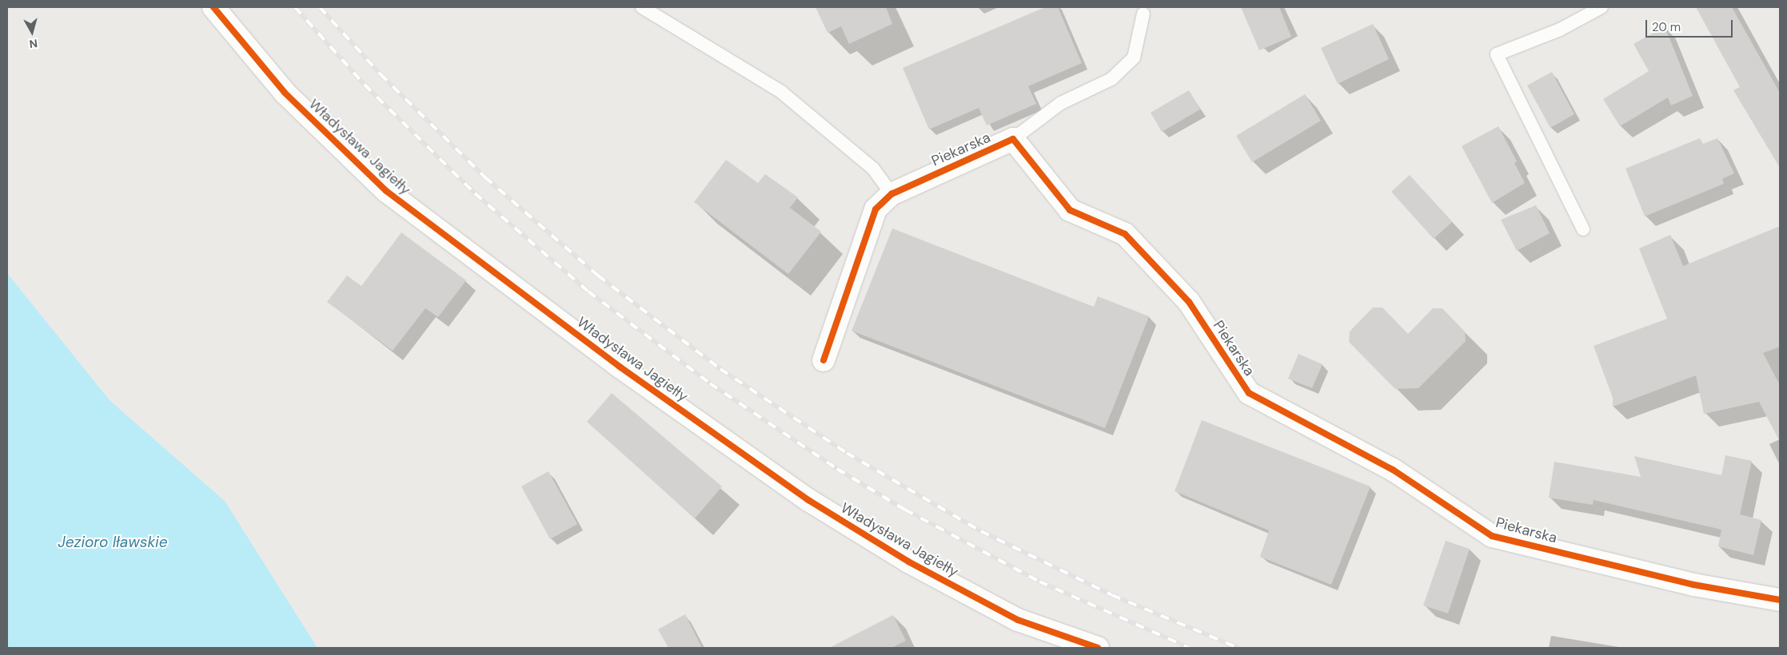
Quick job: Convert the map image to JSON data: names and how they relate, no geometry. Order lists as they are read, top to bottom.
{
  "streets": {
    "street": ["Władysława Jagiełły", "Piekarska"]
  },
  "water": ["Jezioro Iławskie"],
  "scale_bar": "20 m",
  "north": "bottom"
}
